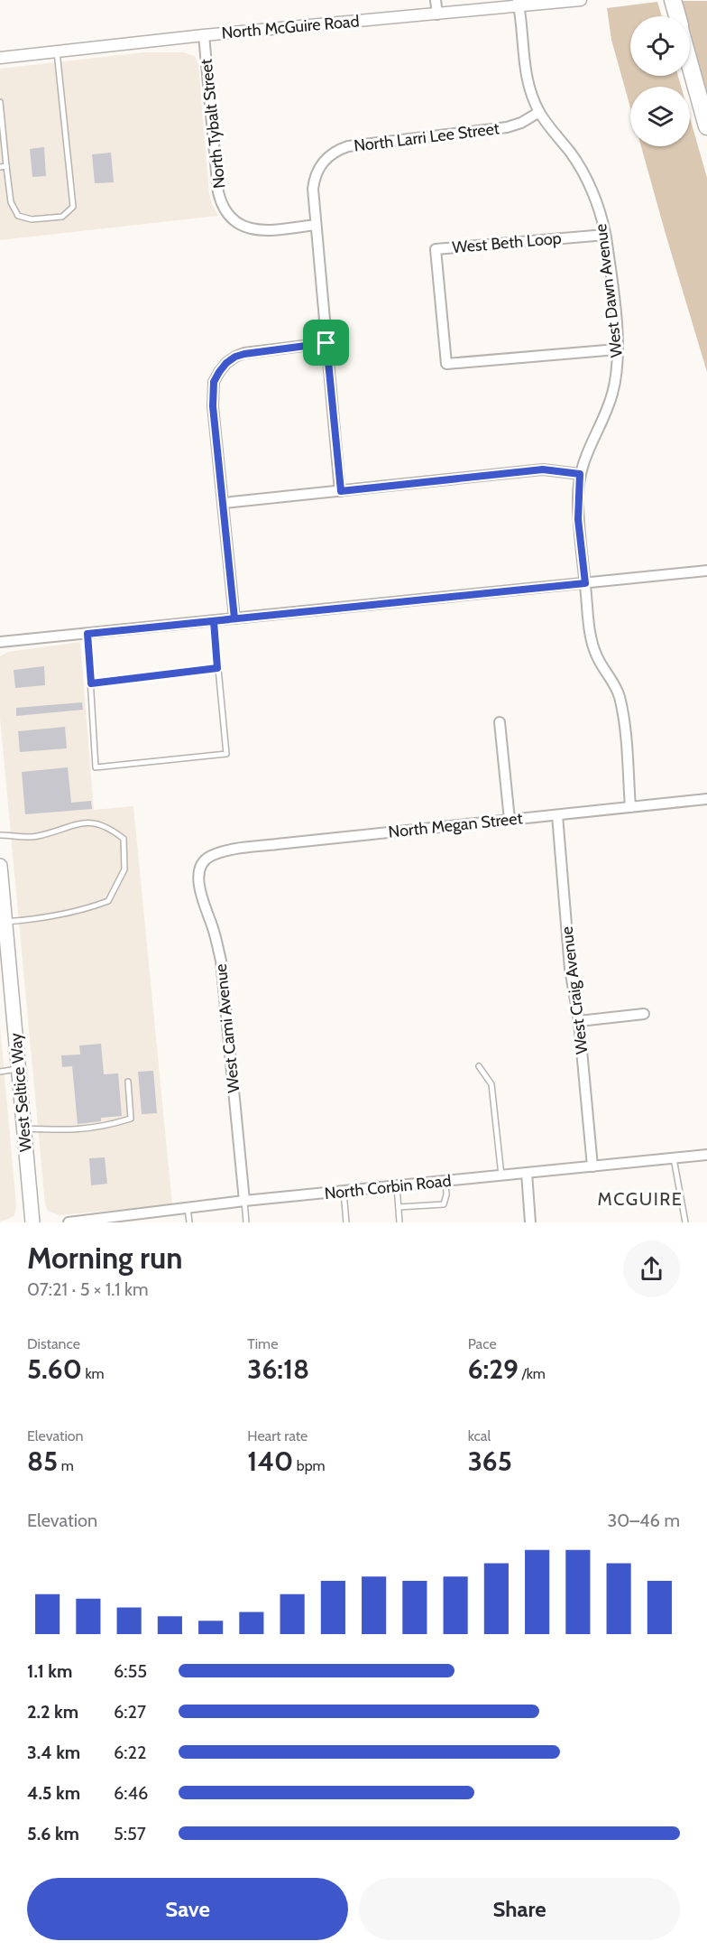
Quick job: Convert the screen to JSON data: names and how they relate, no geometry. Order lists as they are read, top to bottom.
{
  "streets": {
    "main road": ["West Seltice Way"],
    "street": [
      "North McGuire Road",
      "North Tybalt Street",
      "North Larri Lee Street",
      "West Beth Loop",
      "West Dawn Avenue",
      "North Megan Street",
      "West Craig Avenue",
      "West Cami Avenue",
      "North Corbin Road"
    ]
  },
  "crossings": [
    ["North McGuire Road", "North Tybalt Street"],
    ["North McGuire Road", "West Dawn Avenue"],
    ["North Tybalt Street", "North Larri Lee Street"],
    ["North Larri Lee Street", "West Dawn Avenue"],
    ["West Beth Loop", "West Dawn Avenue"],
    ["West Dawn Avenue", "North Megan Street"],
    ["North Megan Street", "West Craig Avenue"],
    ["North Megan Street", "West Cami Avenue"],
    ["West Craig Avenue", "North Corbin Road"],
    ["West Cami Avenue", "North Corbin Road"]
  ],
  "districts": ["MCGUIRE"],
  "page": {
    "heading": ["Morning run", "07:21 · 5 × 1.1 km"],
    "stats": [
      ["Distance", "5.60 km"],
      ["Time", "36:18"],
      ["Pace", "6:29 /km"],
      ["Elevation", "85 m"],
      ["Heart rate", "140 bpm"],
      ["kcal", "365"]
    ],
    "chart": ["Elevation", "30–46 m"],
    "list": [
      {
        "name": "1.1 km",
        "note": "6:55"
      },
      {
        "name": "2.2 km",
        "note": "6:27"
      },
      {
        "name": "3.4 km",
        "note": "6:22"
      },
      {
        "name": "4.5 km",
        "note": "6:46"
      },
      {
        "name": "5.6 km",
        "note": "5:57"
      }
    ],
    "buttons": ["Save", "Share"]
  }
}
